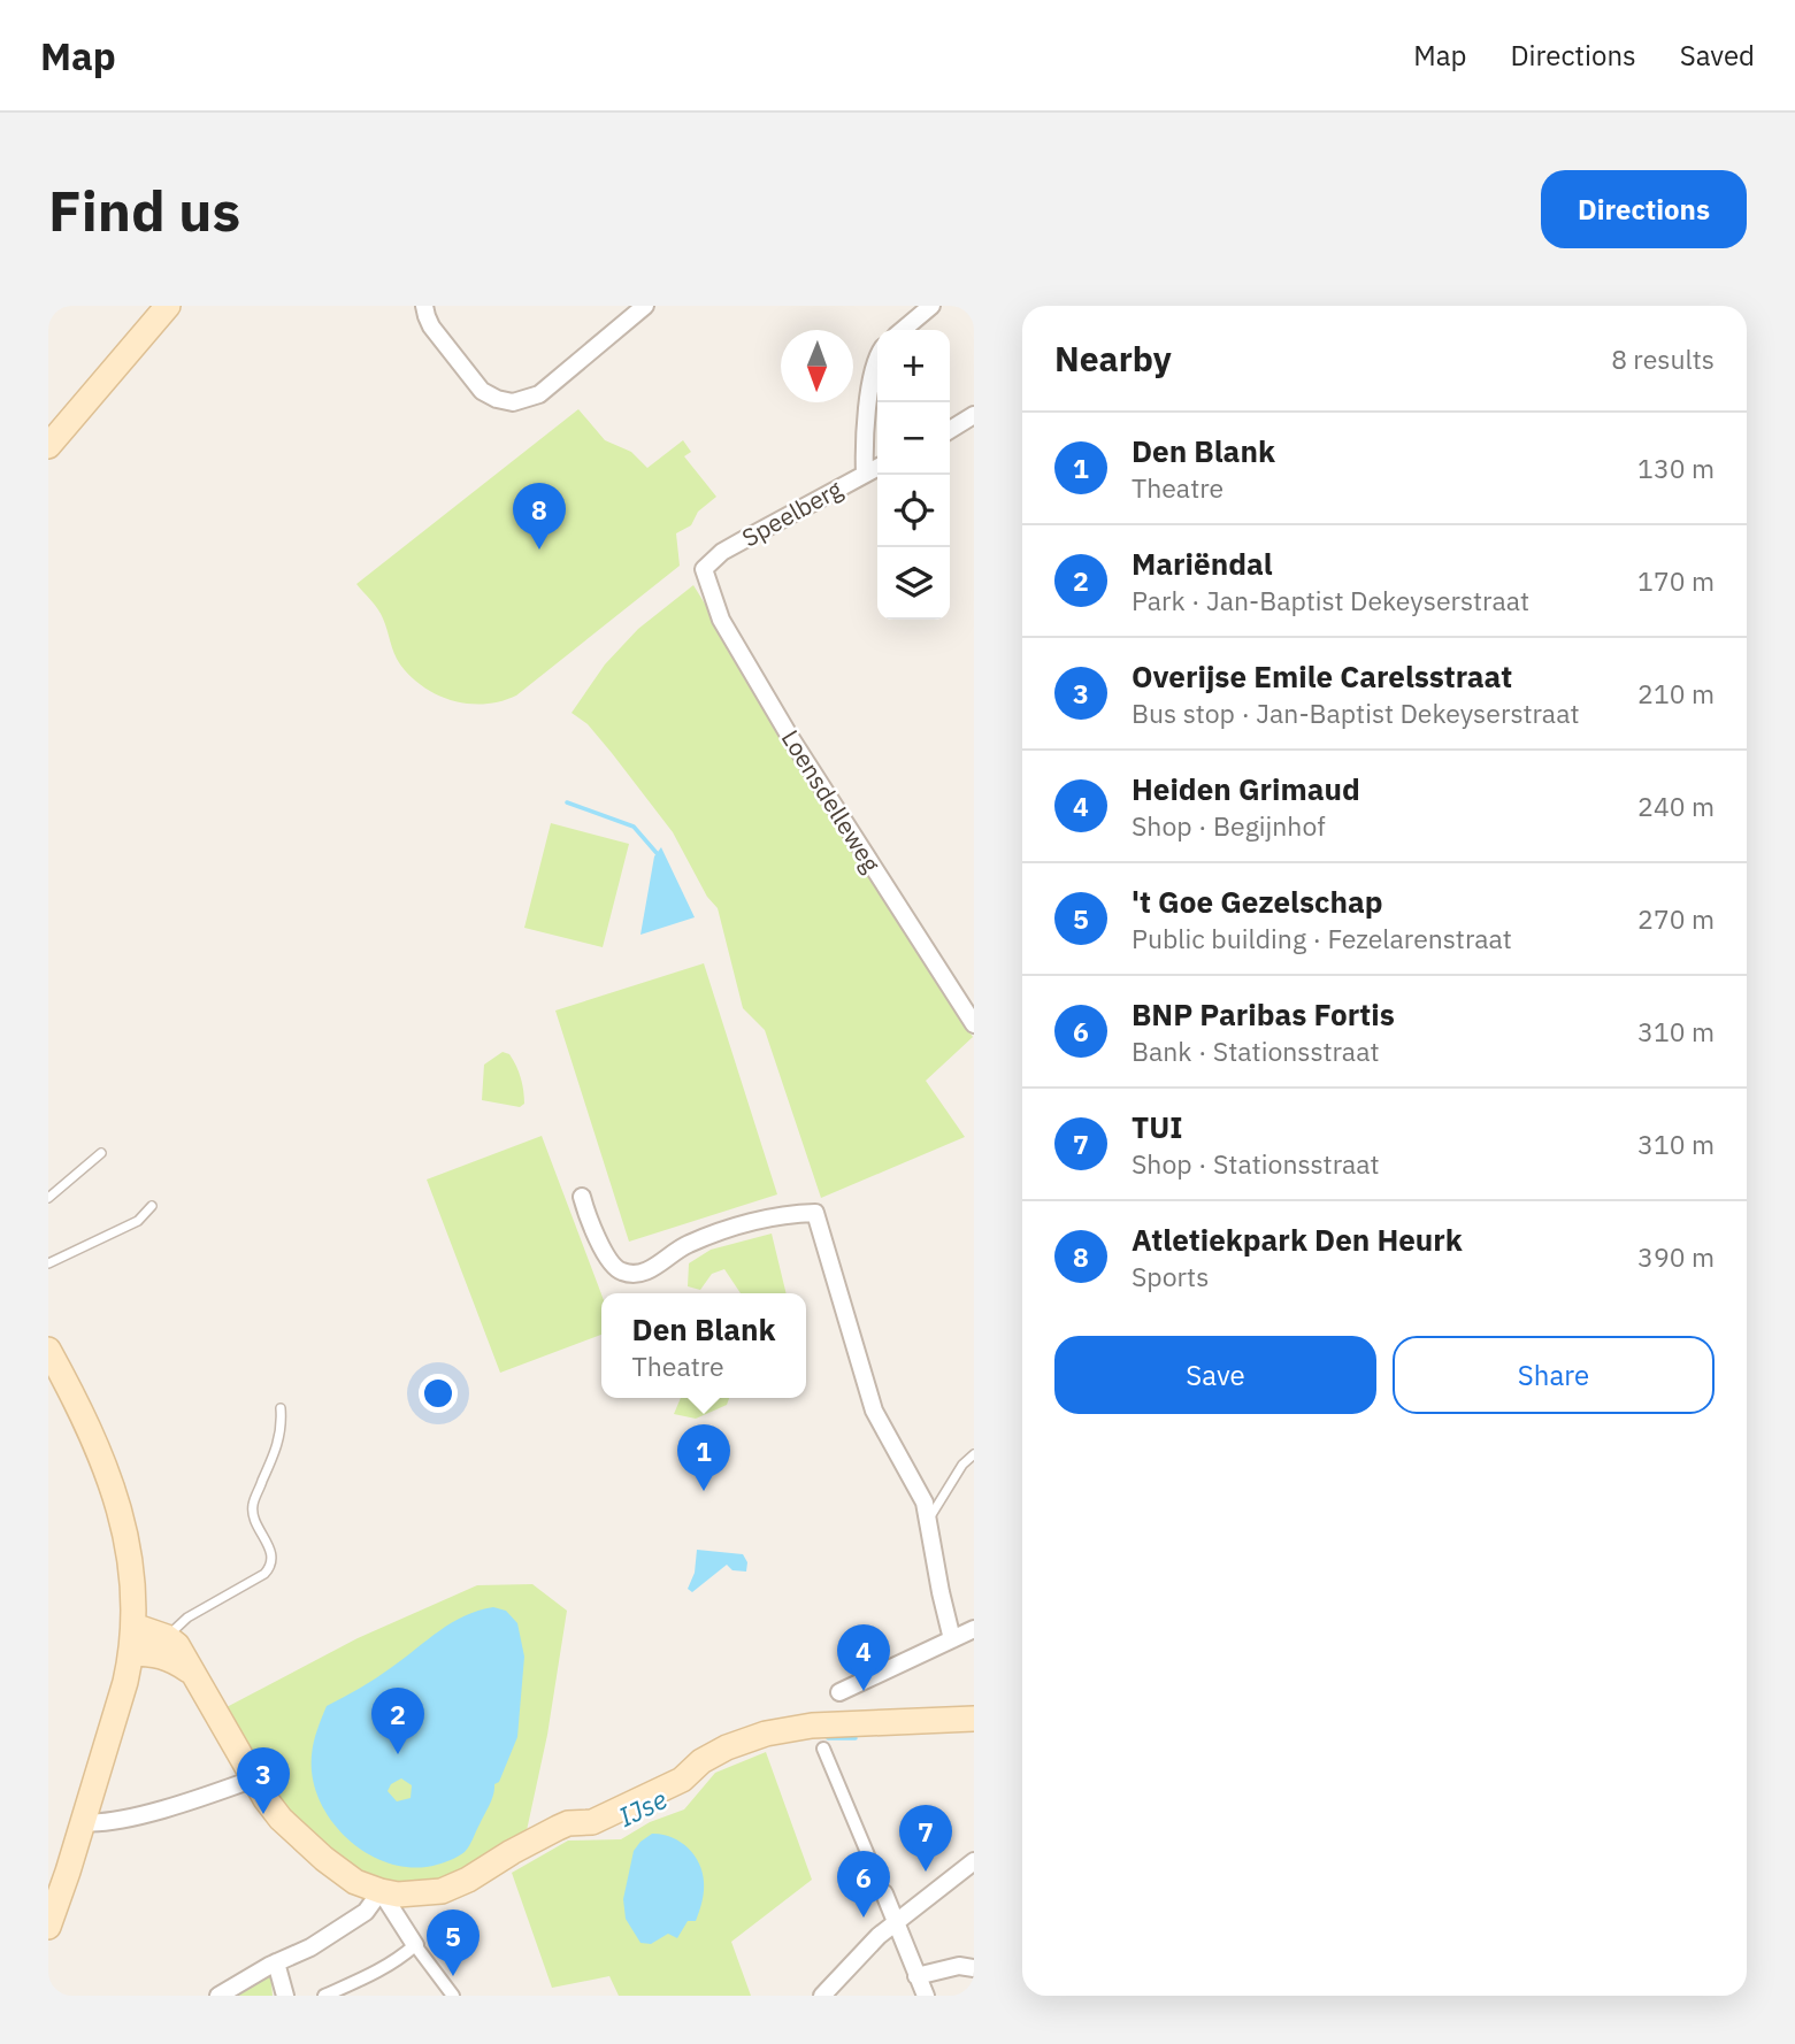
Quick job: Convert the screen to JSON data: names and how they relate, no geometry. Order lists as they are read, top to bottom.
{
  "streets": {
    "street": ["Speelberg", "Loensdelleweg"]
  },
  "crossings": [
    ["Speelberg", "Loensdelleweg"]
  ],
  "water": ["IJse"],
  "north": "bottom",
  "page": {
    "header": "Map",
    "nav": ["Map", "Directions", "Saved"],
    "buttons": [
      "Directions",
      ["Save", "Share"]
    ],
    "title": "Find us",
    "heading": ["Nearby", "8 results"],
    "map_buttons": ["+", "−"],
    "list": [
      {
        "mark": "1",
        "name": "Den Blank",
        "note": "Theatre",
        "value": "130 m"
      },
      {
        "mark": "2",
        "name": "Mariëndal",
        "note": "Park · Jan-Baptist Dekeyserstraat",
        "value": "170 m"
      },
      {
        "mark": "3",
        "name": "Overijse Emile Carelsstraat",
        "note": "Bus stop · Jan-Baptist Dekeyserstraat",
        "value": "210 m"
      },
      {
        "mark": "4",
        "name": "Heiden Grimaud",
        "note": "Shop · Begijnhof",
        "value": "240 m"
      },
      {
        "mark": "5",
        "name": "'t Goe Gezelschap",
        "note": "Public building · Fezelarenstraat",
        "value": "270 m"
      },
      {
        "mark": "6",
        "name": "BNP Paribas Fortis",
        "note": "Bank · Stationsstraat",
        "value": "310 m"
      },
      {
        "mark": "7",
        "name": "TUI",
        "note": "Shop · Stationsstraat",
        "value": "310 m"
      },
      {
        "mark": "8",
        "name": "Atletiekpark Den Heurk",
        "note": "Sports",
        "value": "390 m"
      }
    ],
    "pins": [
      "8",
      "1",
      "4",
      "2",
      "3",
      "7",
      "6",
      "5"
    ],
    "popup": ["Den Blank", "Theatre"]
  }
}
